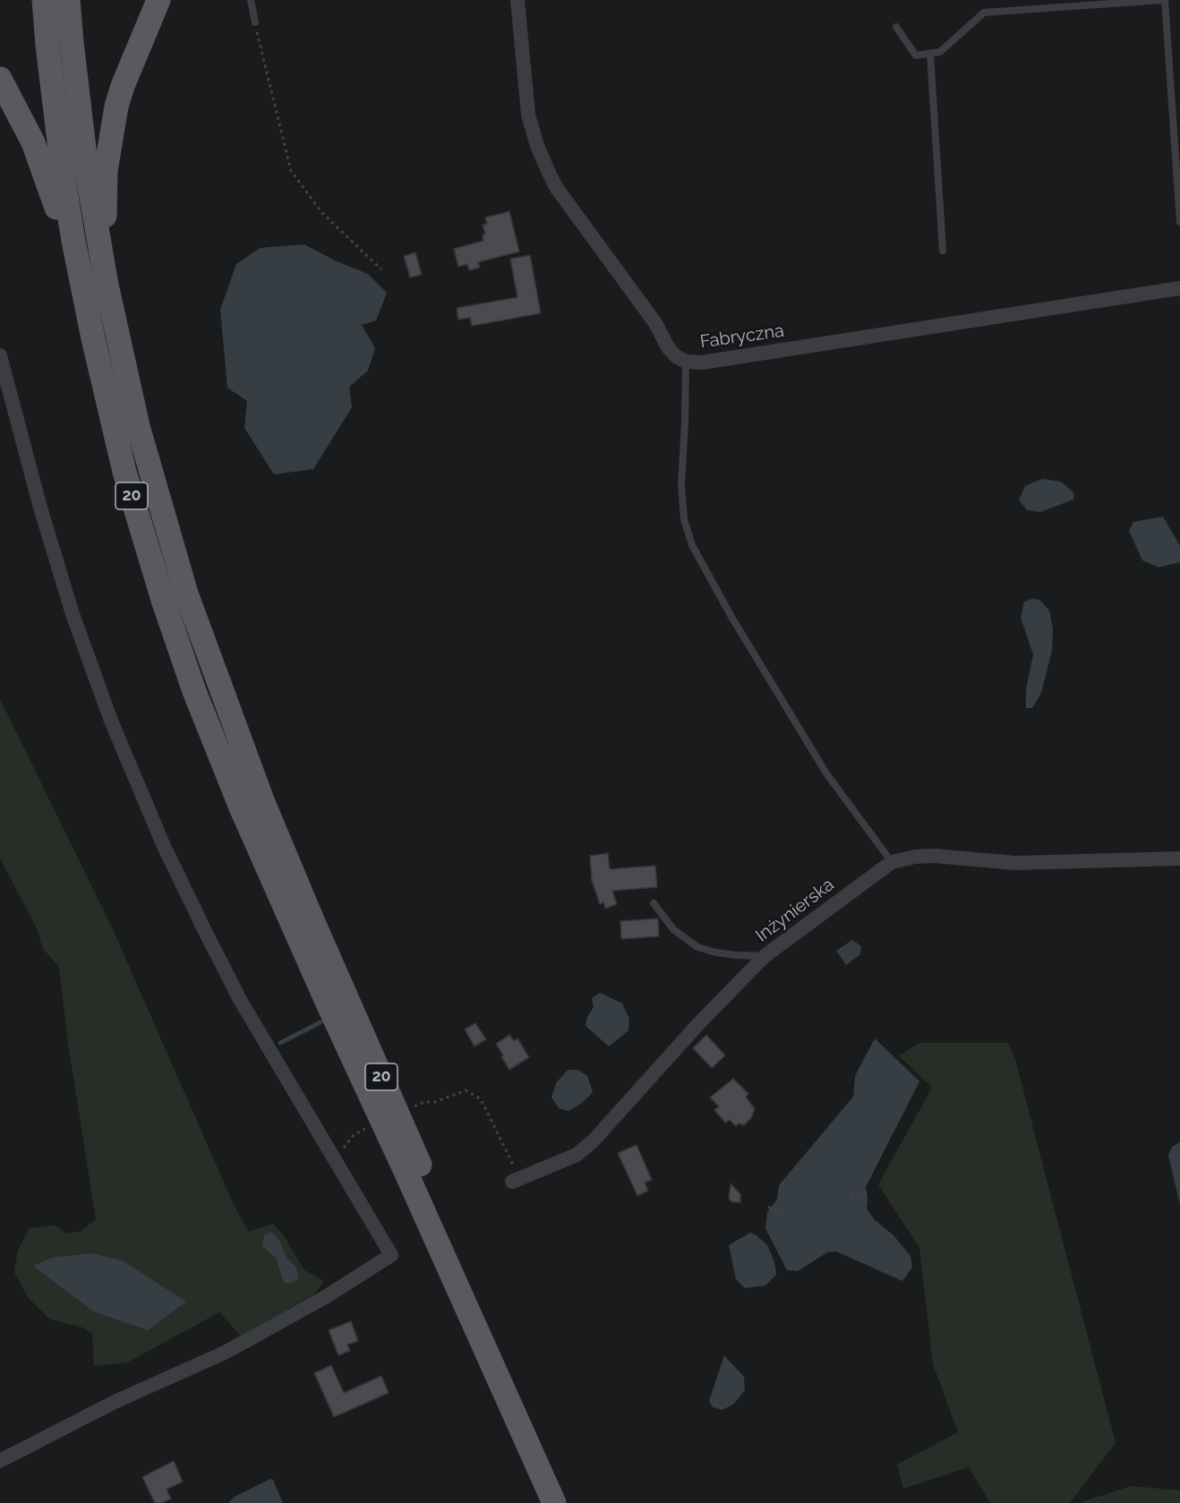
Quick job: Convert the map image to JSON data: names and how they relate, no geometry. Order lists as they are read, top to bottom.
{
  "streets": {
    "main road": ["20"],
    "street": ["Fabryczna", "Inżynierska"]
  }
}
